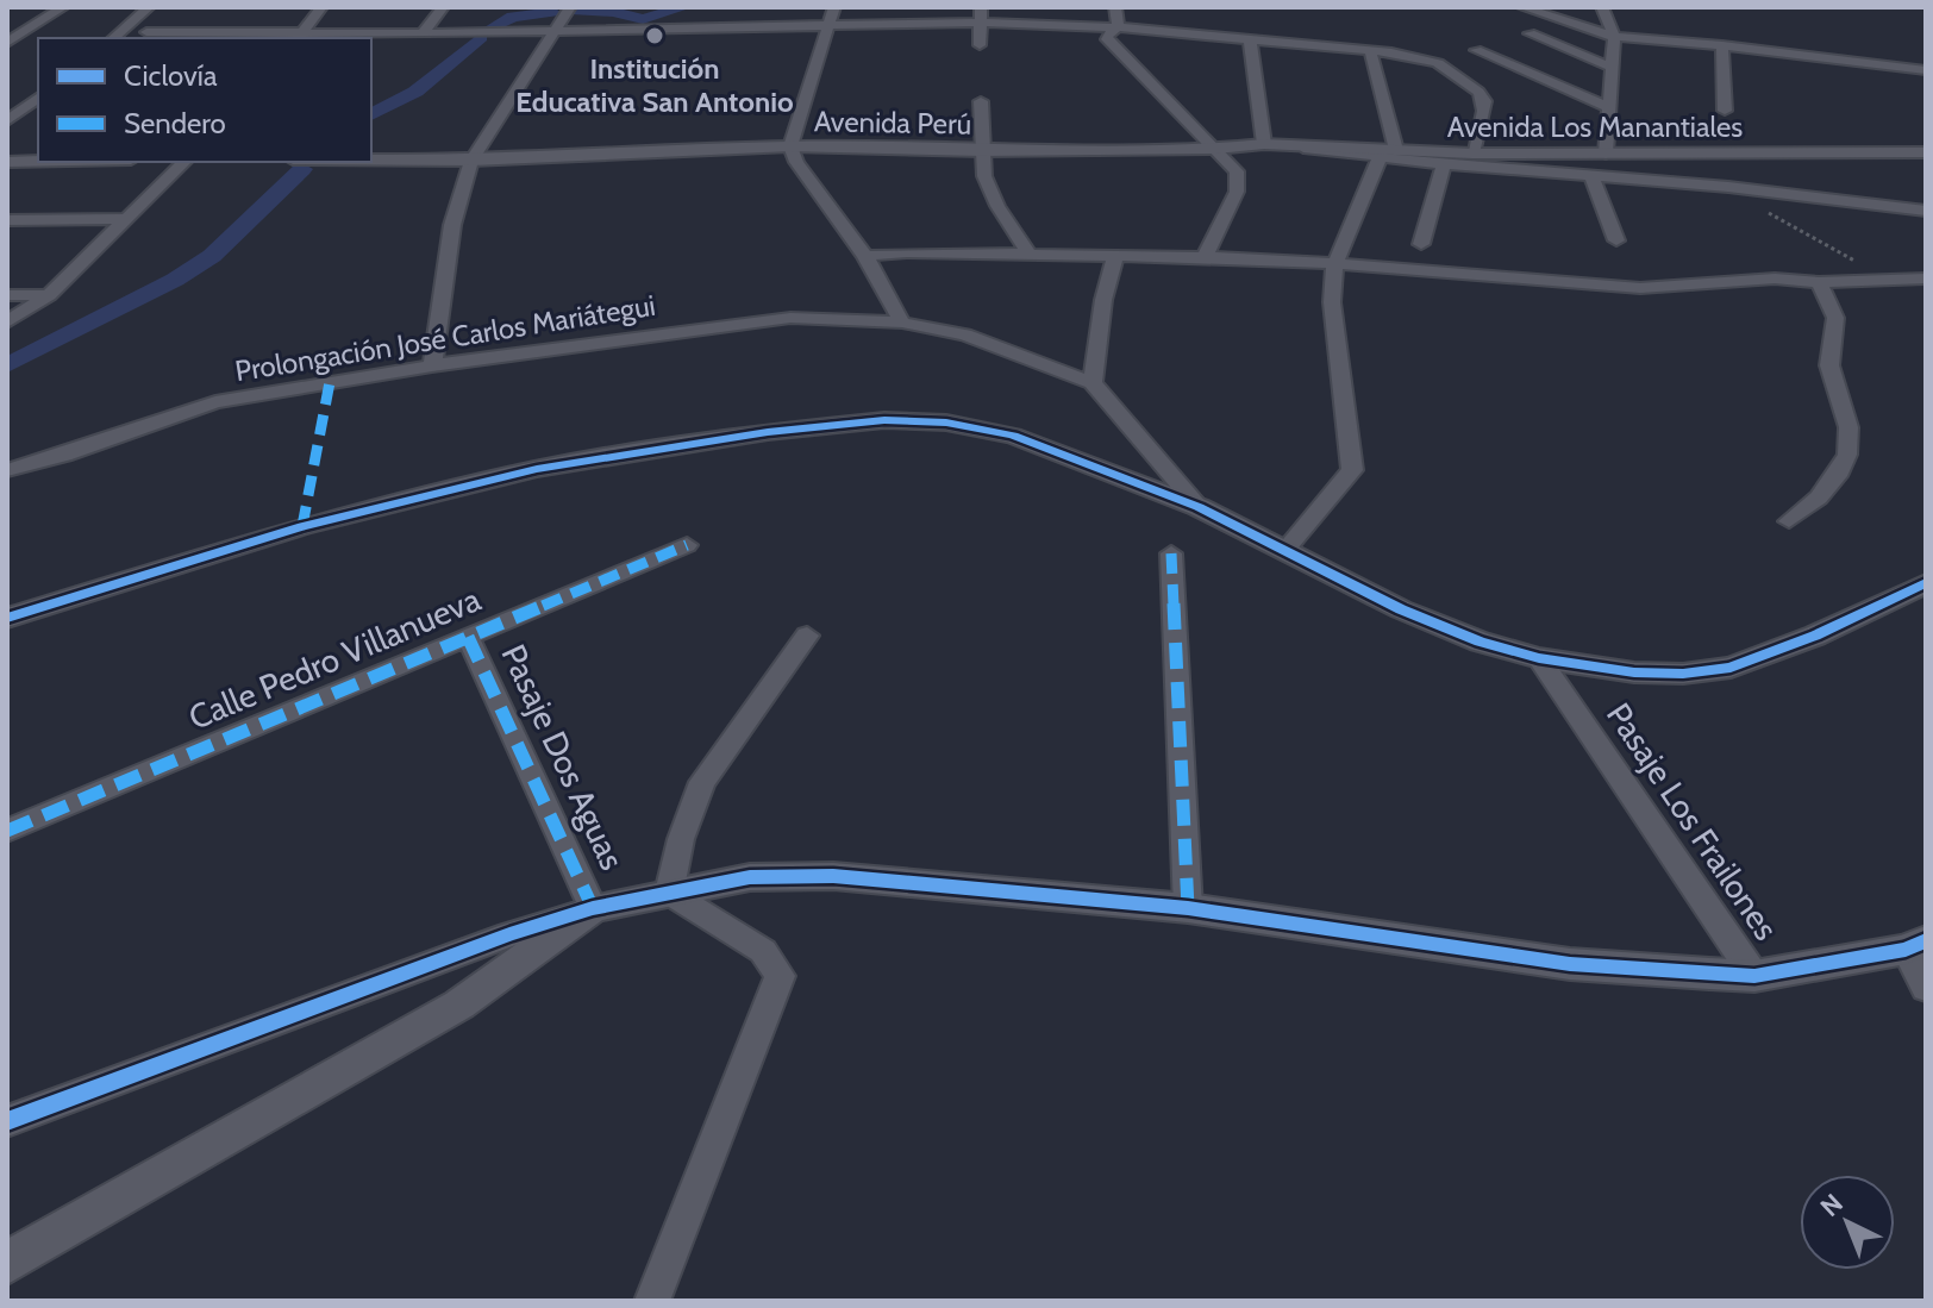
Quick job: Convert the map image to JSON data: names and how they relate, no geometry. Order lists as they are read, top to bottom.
{
  "streets": {
    "street": [
      "Avenida Perú",
      "Avenida Los Manantiales",
      "Prolongación José Carlos Mariátegui",
      "Calle Pedro Villanueva",
      "Pasaje Dos Aguas",
      "Pasaje Los Frailones"
    ]
  },
  "crossings": [
    ["Avenida Perú", "Avenida Los Manantiales"],
    ["Calle Pedro Villanueva", "Pasaje Dos Aguas"]
  ],
  "places": ["Institución Educativa San Antonio"],
  "legend": ["Ciclovía", "Sendero"],
  "north": "top left"
}
